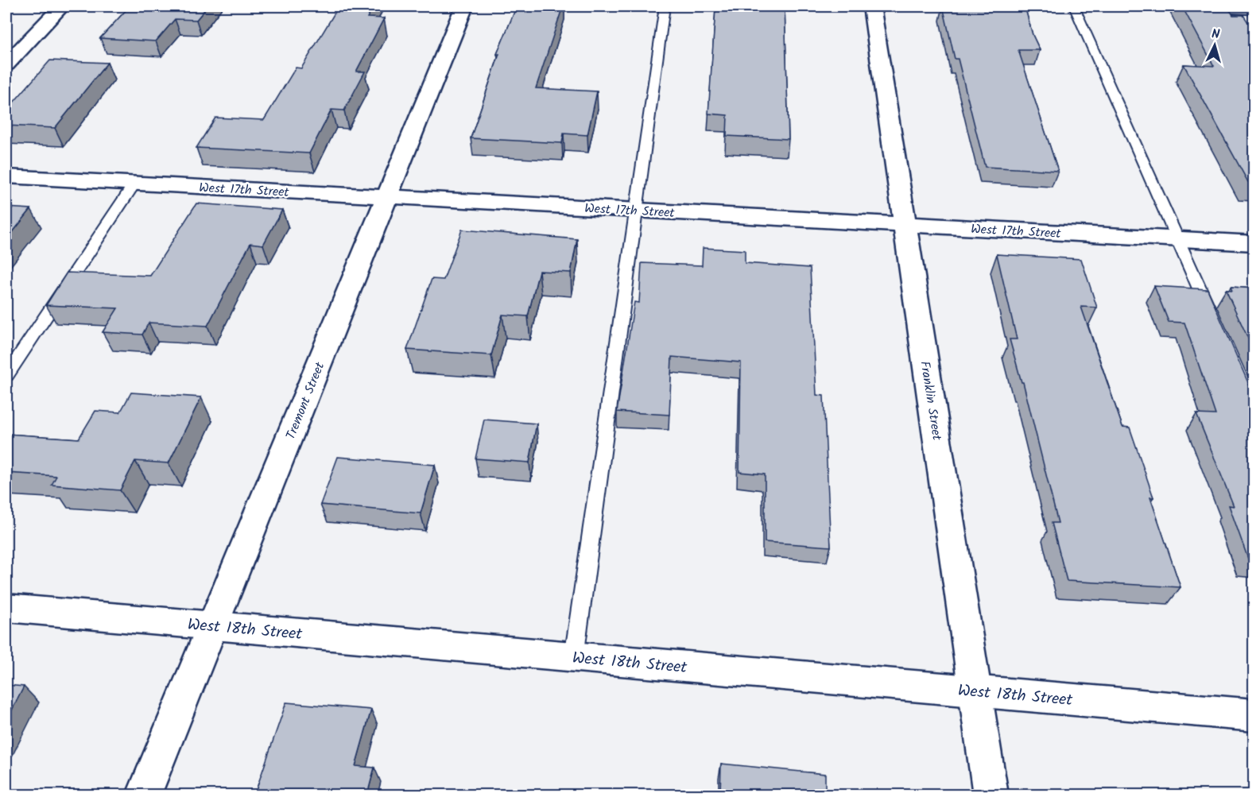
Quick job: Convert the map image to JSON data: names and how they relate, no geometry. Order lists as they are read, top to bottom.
{
  "streets": {
    "street": [
      "West 17th Street",
      "Tremont Street",
      "Franklin Street",
      "West 18th Street"
    ]
  },
  "crossings": [
    ["West 17th Street", "Tremont Street"],
    ["West 17th Street", "Franklin Street"],
    ["Tremont Street", "West 18th Street"],
    ["Franklin Street", "West 18th Street"]
  ],
  "north": "top"
}
